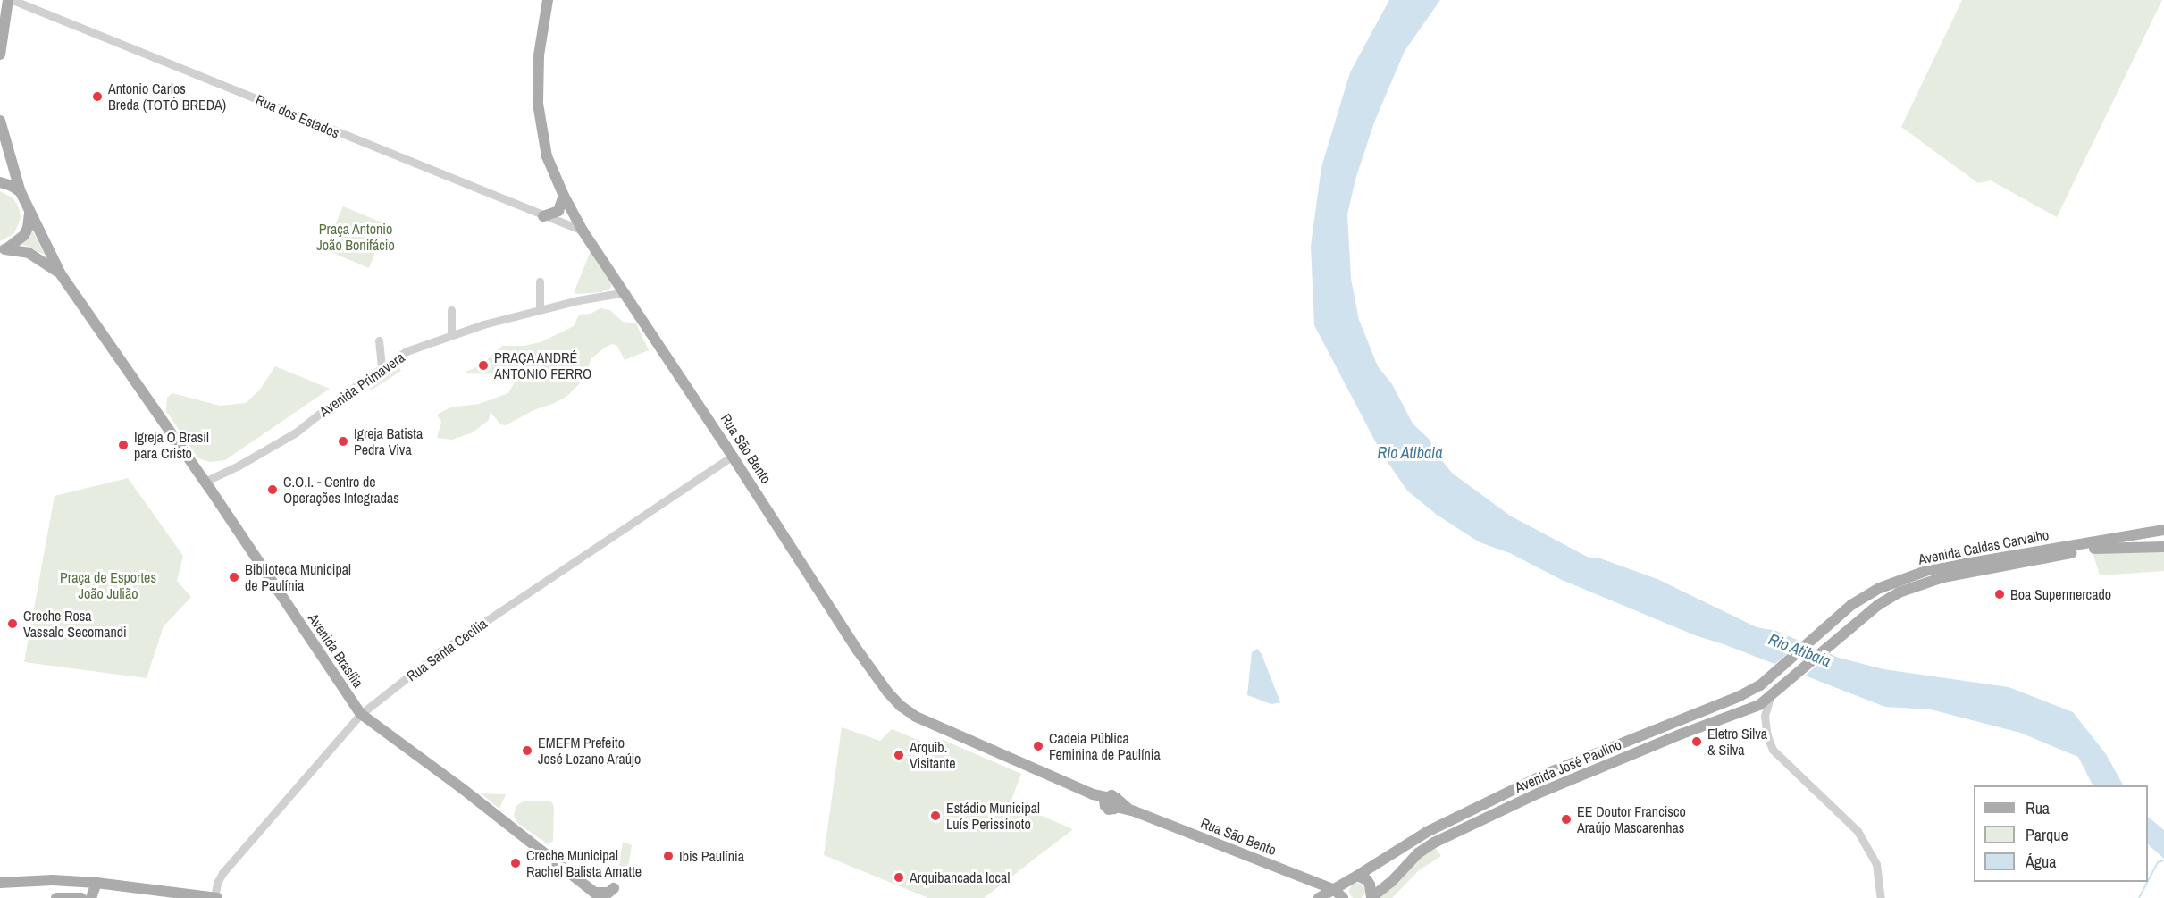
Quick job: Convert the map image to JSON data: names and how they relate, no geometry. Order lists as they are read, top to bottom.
{
  "streets": {
    "main road": [
      "Rua São Bento",
      "Avenida Caldas Carvalho",
      "Avenida Brasília",
      "Avenida José Paulino"
    ],
    "street": ["Rua dos Estados", "Avenida Primavera", "Rua Santa Cecília"]
  },
  "crossings": [
    ["Rua dos Estados", "Rua São Bento"],
    ["Avenida Primavera", "Rua São Bento"],
    ["Avenida Primavera", "Avenida Brasília"],
    ["Rua São Bento", "Rua Santa Cecília"],
    ["Avenida Caldas Carvalho", "Avenida José Paulino"],
    ["Rua Santa Cecília", "Avenida Brasília"]
  ],
  "water": ["Rio Atibaia"],
  "parks": ["Praça Antonio João Bonifácio", "Praça de Esportes João Julião"],
  "places": [
    "Antonio Carlos Breda (TOTÓ BREDA)",
    "PRAÇA ANDRÉ ANTONIO FERRO",
    "Igreja Batista Pedra Viva",
    "Igreja O Brasil para Cristo",
    "C.O.I. - Centro de Operações Integradas",
    "Biblioteca Municipal de Paulínia",
    "Boa Supermercado",
    "Creche Rosa Vassalo Secomandi",
    "Eletro Silva & Silva",
    "Cadeia Pública Feminina de Paulínia",
    "EMEFM Prefeito José Lozano Araújo",
    "Arquib. Visitante",
    "Estádio Municipal Luís Perissinoto",
    "EE Doutor Francisco Araújo Mascarenhas",
    "Ibis Paulínia",
    "Creche Municipal Rachel Balista Amatte",
    "Arquibancada local"
  ],
  "legend": ["Rua", "Parque", "Água"]
}
